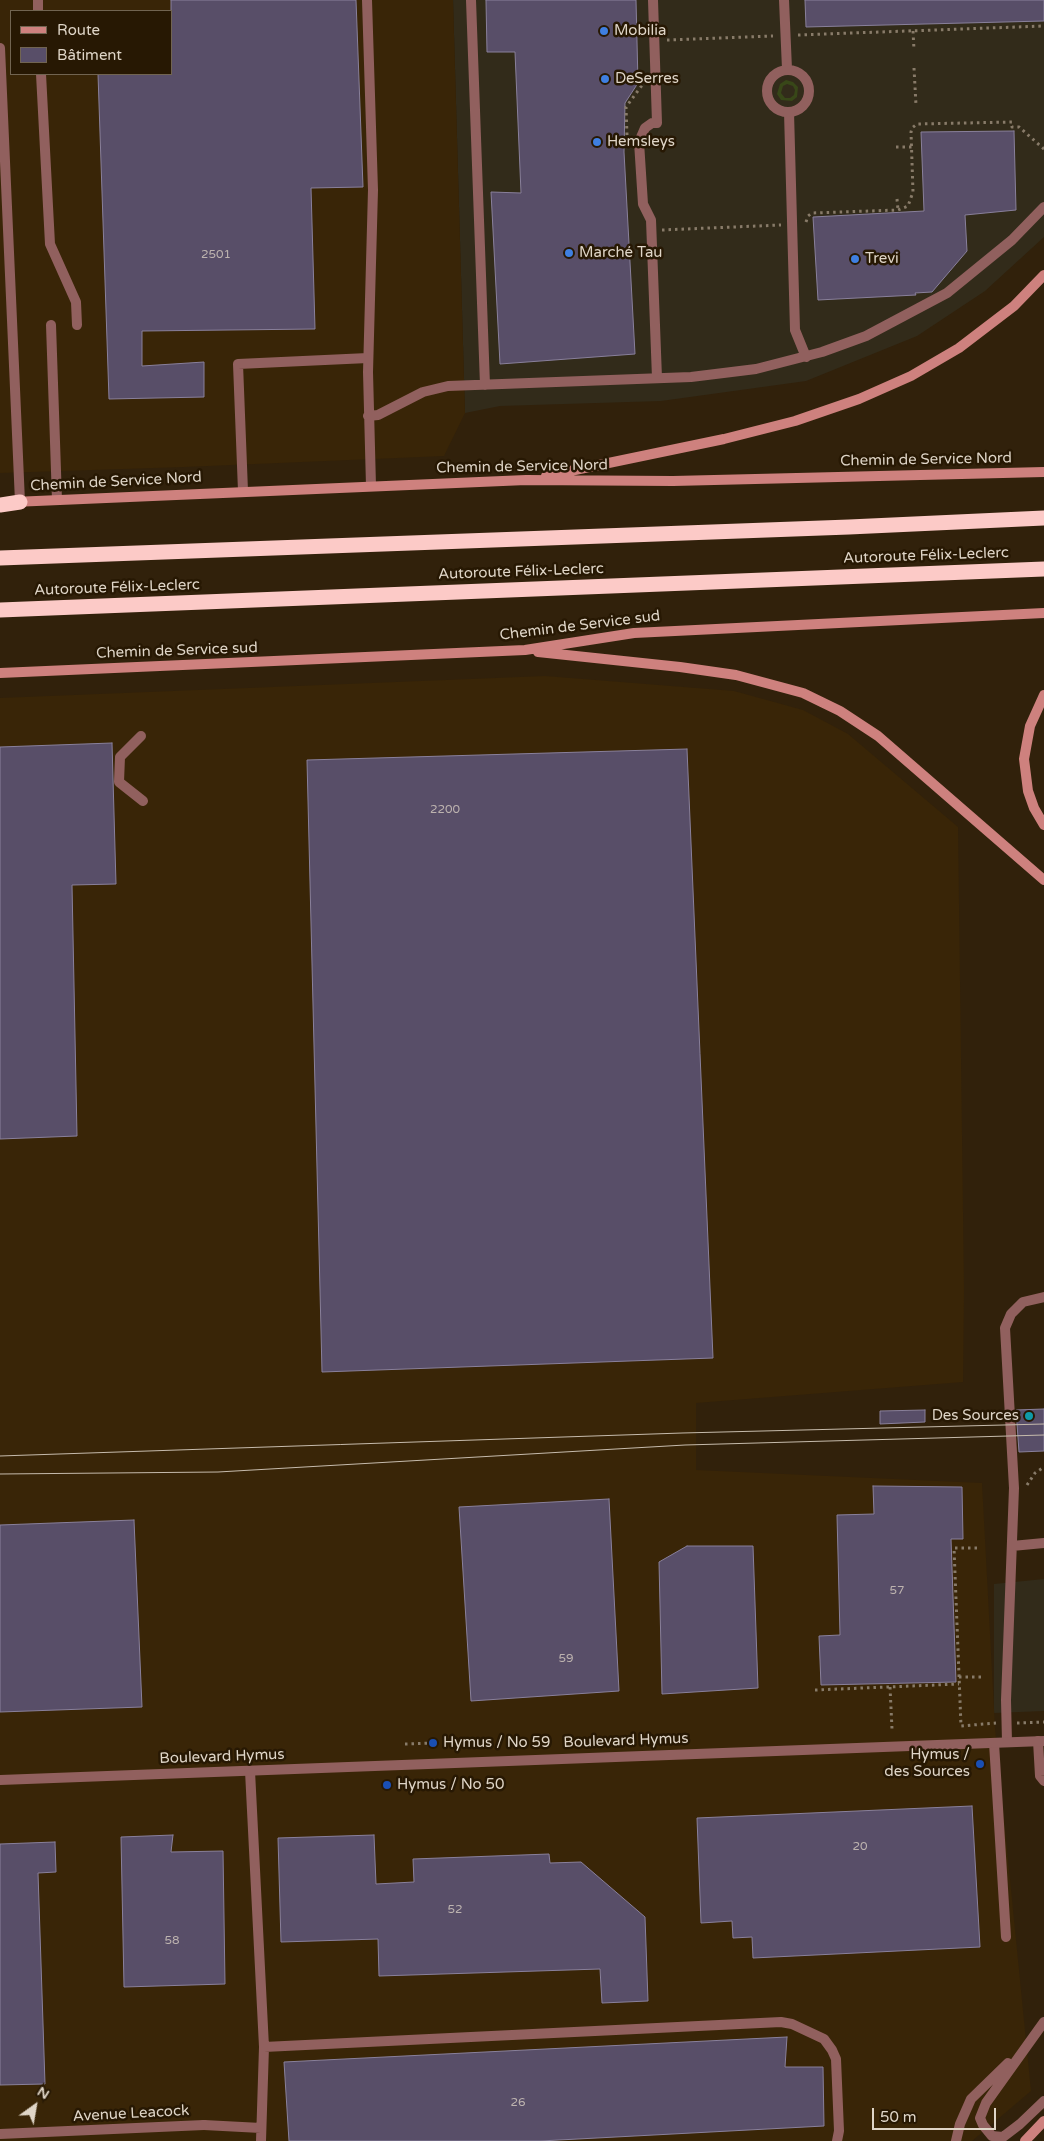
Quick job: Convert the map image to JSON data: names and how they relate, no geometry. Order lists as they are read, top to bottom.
{
  "streets": {
    "highway": ["Autoroute Félix-Leclerc"],
    "main road": ["Chemin de Service Nord", "Chemin de Service sud"],
    "street": ["Boulevard Hymus", "Avenue Leacock"]
  },
  "places": [
    "Mobilia",
    "DeSerres",
    "Hemsleys",
    "Marché Tau",
    "Trevi",
    "Des Sources",
    "Hymus / No 59",
    "Hymus / des Sources",
    "Hymus / No 50"
  ],
  "house_numbers": [
    "2501",
    "2200",
    "57",
    "59",
    "20",
    "52",
    "58",
    "26"
  ],
  "legend": ["Route", "Bâtiment"],
  "scale_bar": "50 m",
  "north": "top right"
}
